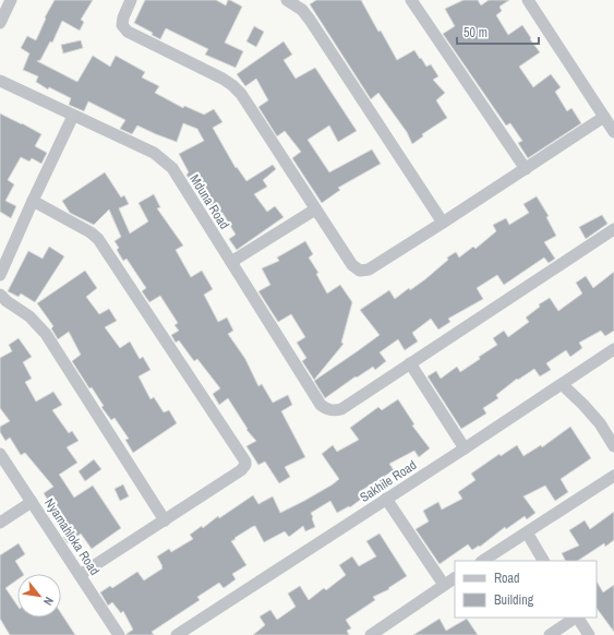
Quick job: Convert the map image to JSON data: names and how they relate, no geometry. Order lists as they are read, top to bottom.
{
  "streets": {
    "street": ["Mduna Road", "Sakhile Road", "Nyamahloka Road"]
  },
  "legend": ["Road", "Building"],
  "scale_bar": "50 m",
  "north": "bottom right"
}
